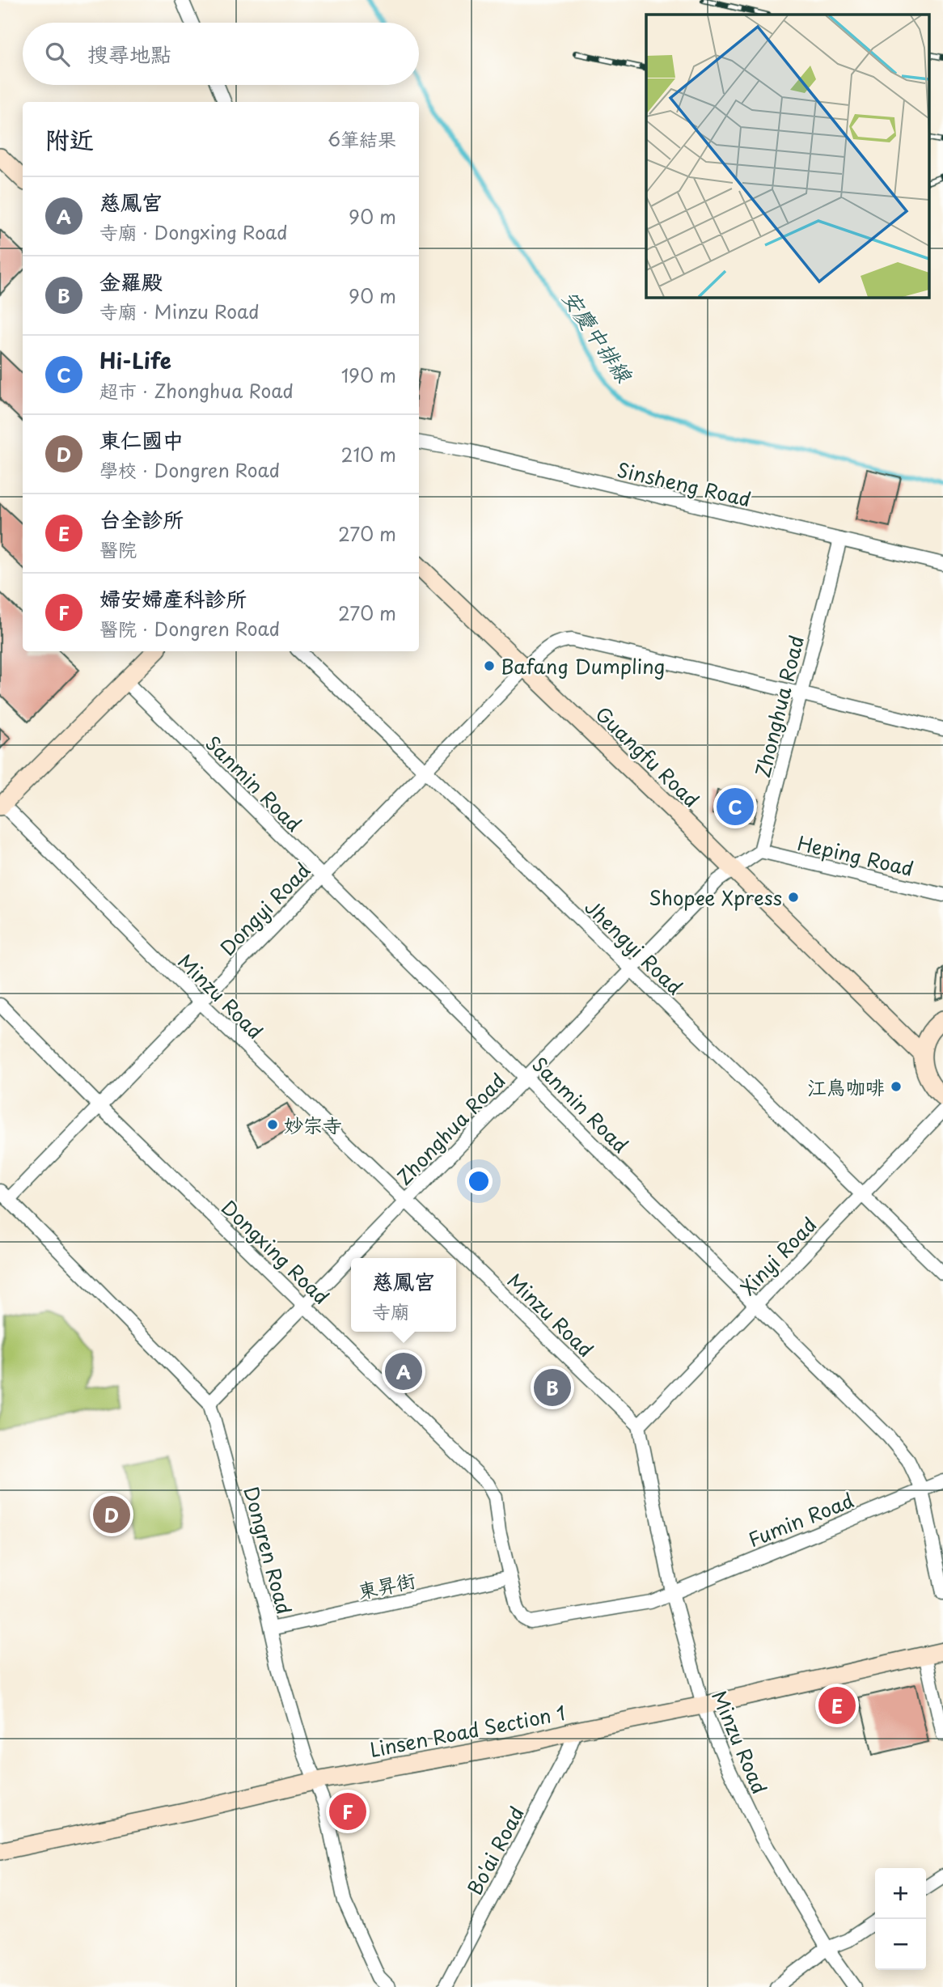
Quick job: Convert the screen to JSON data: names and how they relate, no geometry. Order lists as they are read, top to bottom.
{
  "streets": {
    "street": [
      "Sinsheng Road",
      "Zhonghua Road",
      "Guangfu Road",
      "Sanmin Road",
      "Heping Road",
      "Dongyi Road",
      "Jhengyi Road",
      "Minzu Road",
      "Dongxing Road",
      "Xinyi Road",
      "Fumin Road",
      "Dongren Road",
      "東昇街",
      "Linsen Road Section 1",
      "Bo'ai Road"
    ]
  },
  "crossings": [
    ["Sinsheng Road", "Zhonghua Road"],
    ["Zhonghua Road", "Guangfu Road"],
    ["Zhonghua Road", "Sanmin Road"],
    ["Zhonghua Road", "Heping Road"],
    ["Zhonghua Road", "Dongyi Road"],
    ["Zhonghua Road", "Jhengyi Road"],
    ["Zhonghua Road", "Minzu Road"],
    ["Zhonghua Road", "Dongxing Road"],
    ["Zhonghua Road", "Dongren Road"],
    ["Guangfu Road", "Dongyi Road"],
    ["Sanmin Road", "Dongyi Road"],
    ["Sanmin Road", "Xinyi Road"],
    ["Sanmin Road", "Fumin Road"],
    ["Dongyi Road", "Jhengyi Road"],
    ["Dongyi Road", "Minzu Road"],
    ["Dongyi Road", "Dongxing Road"],
    ["Dongyi Road", "Dongren Road"],
    ["Jhengyi Road", "Xinyi Road"],
    ["Minzu Road", "Dongxing Road"],
    ["Minzu Road", "Xinyi Road"],
    ["Minzu Road", "Fumin Road"],
    ["Minzu Road", "Linsen Road Section 1"],
    ["Dongxing Road", "Fumin Road"],
    ["Dongxing Road", "東昇街"],
    ["Dongren Road", "東昇街"],
    ["Dongren Road", "Linsen Road Section 1"],
    ["Linsen Road Section 1", "Bo'ai Road"]
  ],
  "water": ["安慶中排線"],
  "places": [
    "Bafang Dumpling",
    "Shopee Xpress",
    "江鳥咖啡",
    "妙宗寺"
  ],
  "page": {
    "search": "搜尋地點",
    "heading": ["附近", "6筆結果"],
    "list": [
      {
        "mark": "A",
        "name": "慈鳳宮",
        "note": "寺廟 · Dongxing Road",
        "value": "90 m"
      },
      {
        "mark": "B",
        "name": "金羅殿",
        "note": "寺廟 · Minzu Road",
        "value": "90 m"
      },
      {
        "mark": "C",
        "name": "Hi-Life",
        "note": "超市 · Zhonghua Road",
        "value": "190 m"
      },
      {
        "mark": "D",
        "name": "東仁國中",
        "note": "學校 · Dongren Road",
        "value": "210 m"
      },
      {
        "mark": "E",
        "name": "台全診所",
        "note": "醫院",
        "value": "270 m"
      },
      {
        "mark": "F",
        "name": "婦安婦產科診所",
        "note": "醫院 · Dongren Road",
        "value": "270 m"
      }
    ],
    "pins": [
      "C",
      "A",
      "B",
      "D",
      "E",
      "F"
    ],
    "popup": ["慈鳳宮", "寺廟"],
    "map_buttons": ["+", "−"]
  }
}
